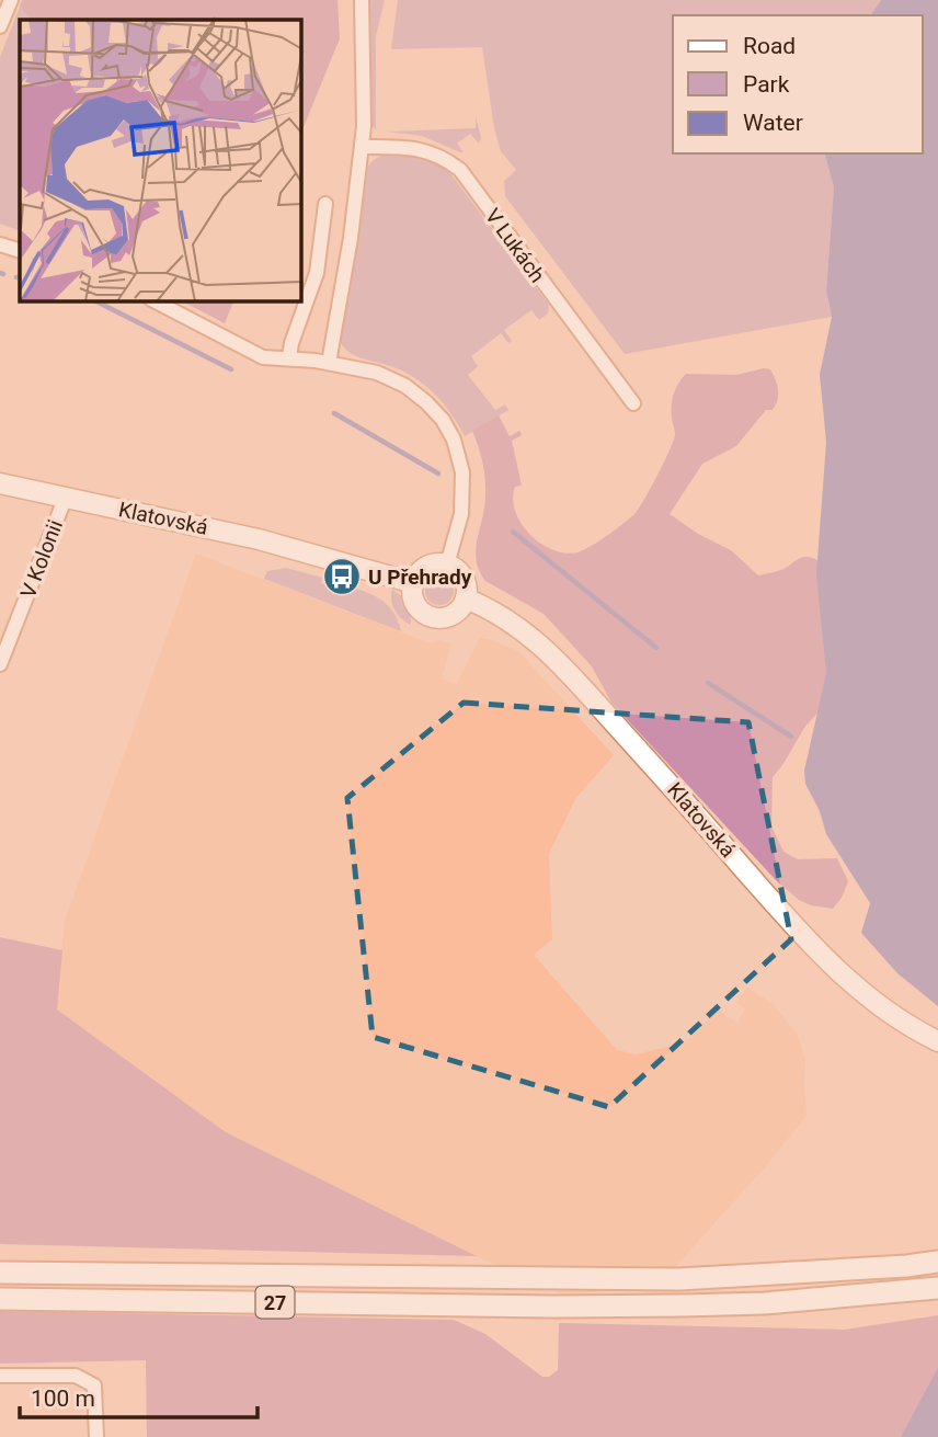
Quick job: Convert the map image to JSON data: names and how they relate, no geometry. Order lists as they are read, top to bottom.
{
  "streets": {
    "highway": ["27"],
    "main road": ["Klatovská"],
    "street": ["V Lukách", "V Kolonii"]
  },
  "crossings": [
    ["Klatovská", "V Kolonii"]
  ],
  "places": {
    "bus stop": ["U Přehrady"]
  },
  "legend": ["Road", "Park", "Water"],
  "scale_bar": "100 m"
}
